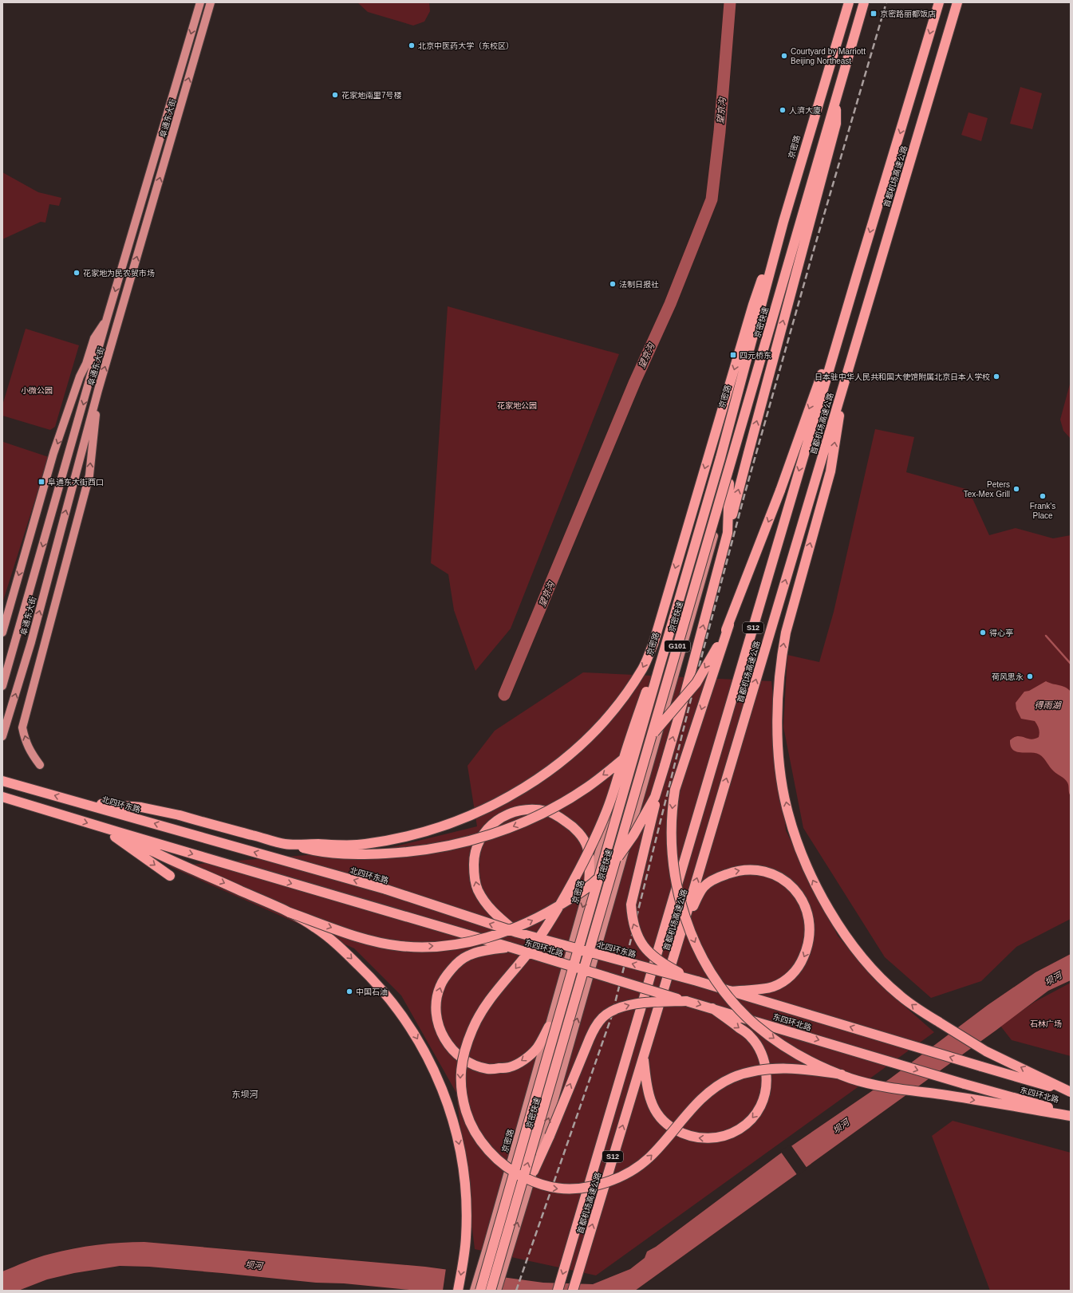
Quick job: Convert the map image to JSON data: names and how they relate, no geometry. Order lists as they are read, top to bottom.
{
  "streets": {
    "highway": [
      "首都机场高速公路",
      "京密快速",
      "S12",
      "G101",
      "北四环东路",
      "东四环北路"
    ],
    "main road": ["阜通东大街", "京密路"]
  },
  "crossings": [
    ["北四环东路", "东四环北路"]
  ],
  "districts": ["东坝河"],
  "water": ["望京沟", "得雨湖", "坝河"],
  "parks": ["小微公园", "花家地公园", "石林广场"],
  "places": {
    "transit": ["京密路丽都饭店", "四元桥东", "阜通东大街西口"],
    "other": [
      "北京中医药大学（东校区）",
      "Courtyard by Marriott Beijing Northeast",
      "花家地南里7号楼",
      "人濟大廈",
      "花家地为民农贸市场",
      "法制日报社",
      "日本驻中华人民共和国大使馆附属北京日本人学校",
      "Peters Tex-Mex Grill",
      "Frank's Place",
      "得心亭",
      "荷风思永",
      "中国石油"
    ]
  }
}
